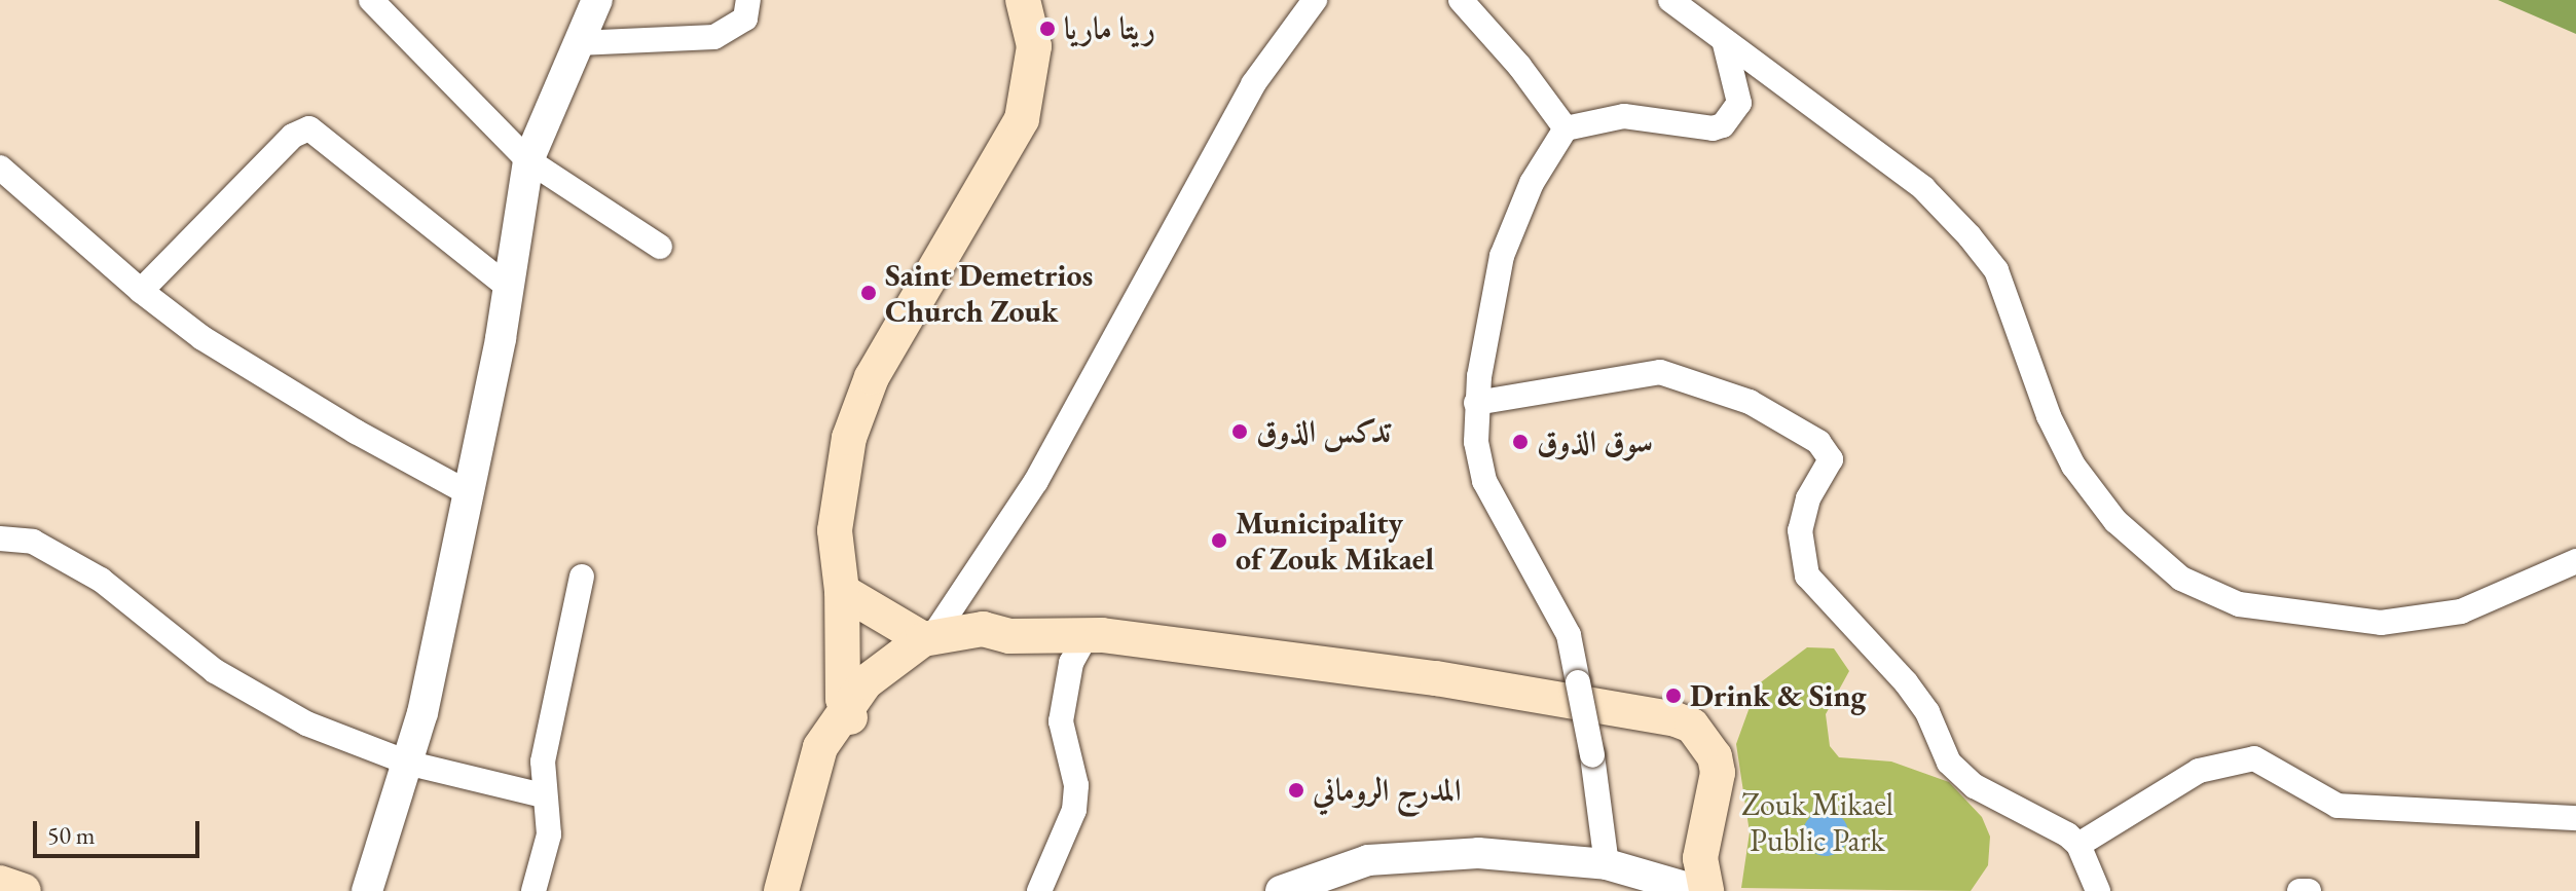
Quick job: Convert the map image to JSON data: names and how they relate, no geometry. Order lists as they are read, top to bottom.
{
  "parks": ["Zouk Mikael Public Park"],
  "places": [
    "ريتا ماريا",
    "Saint Demetrios Church Zouk",
    "تدكس الذوق",
    "سوق الذوق",
    "Municipality of Zouk Mikael",
    "Drink & Sing",
    "المدرج الروماني"
  ],
  "scale_bar": "50 m"
}
